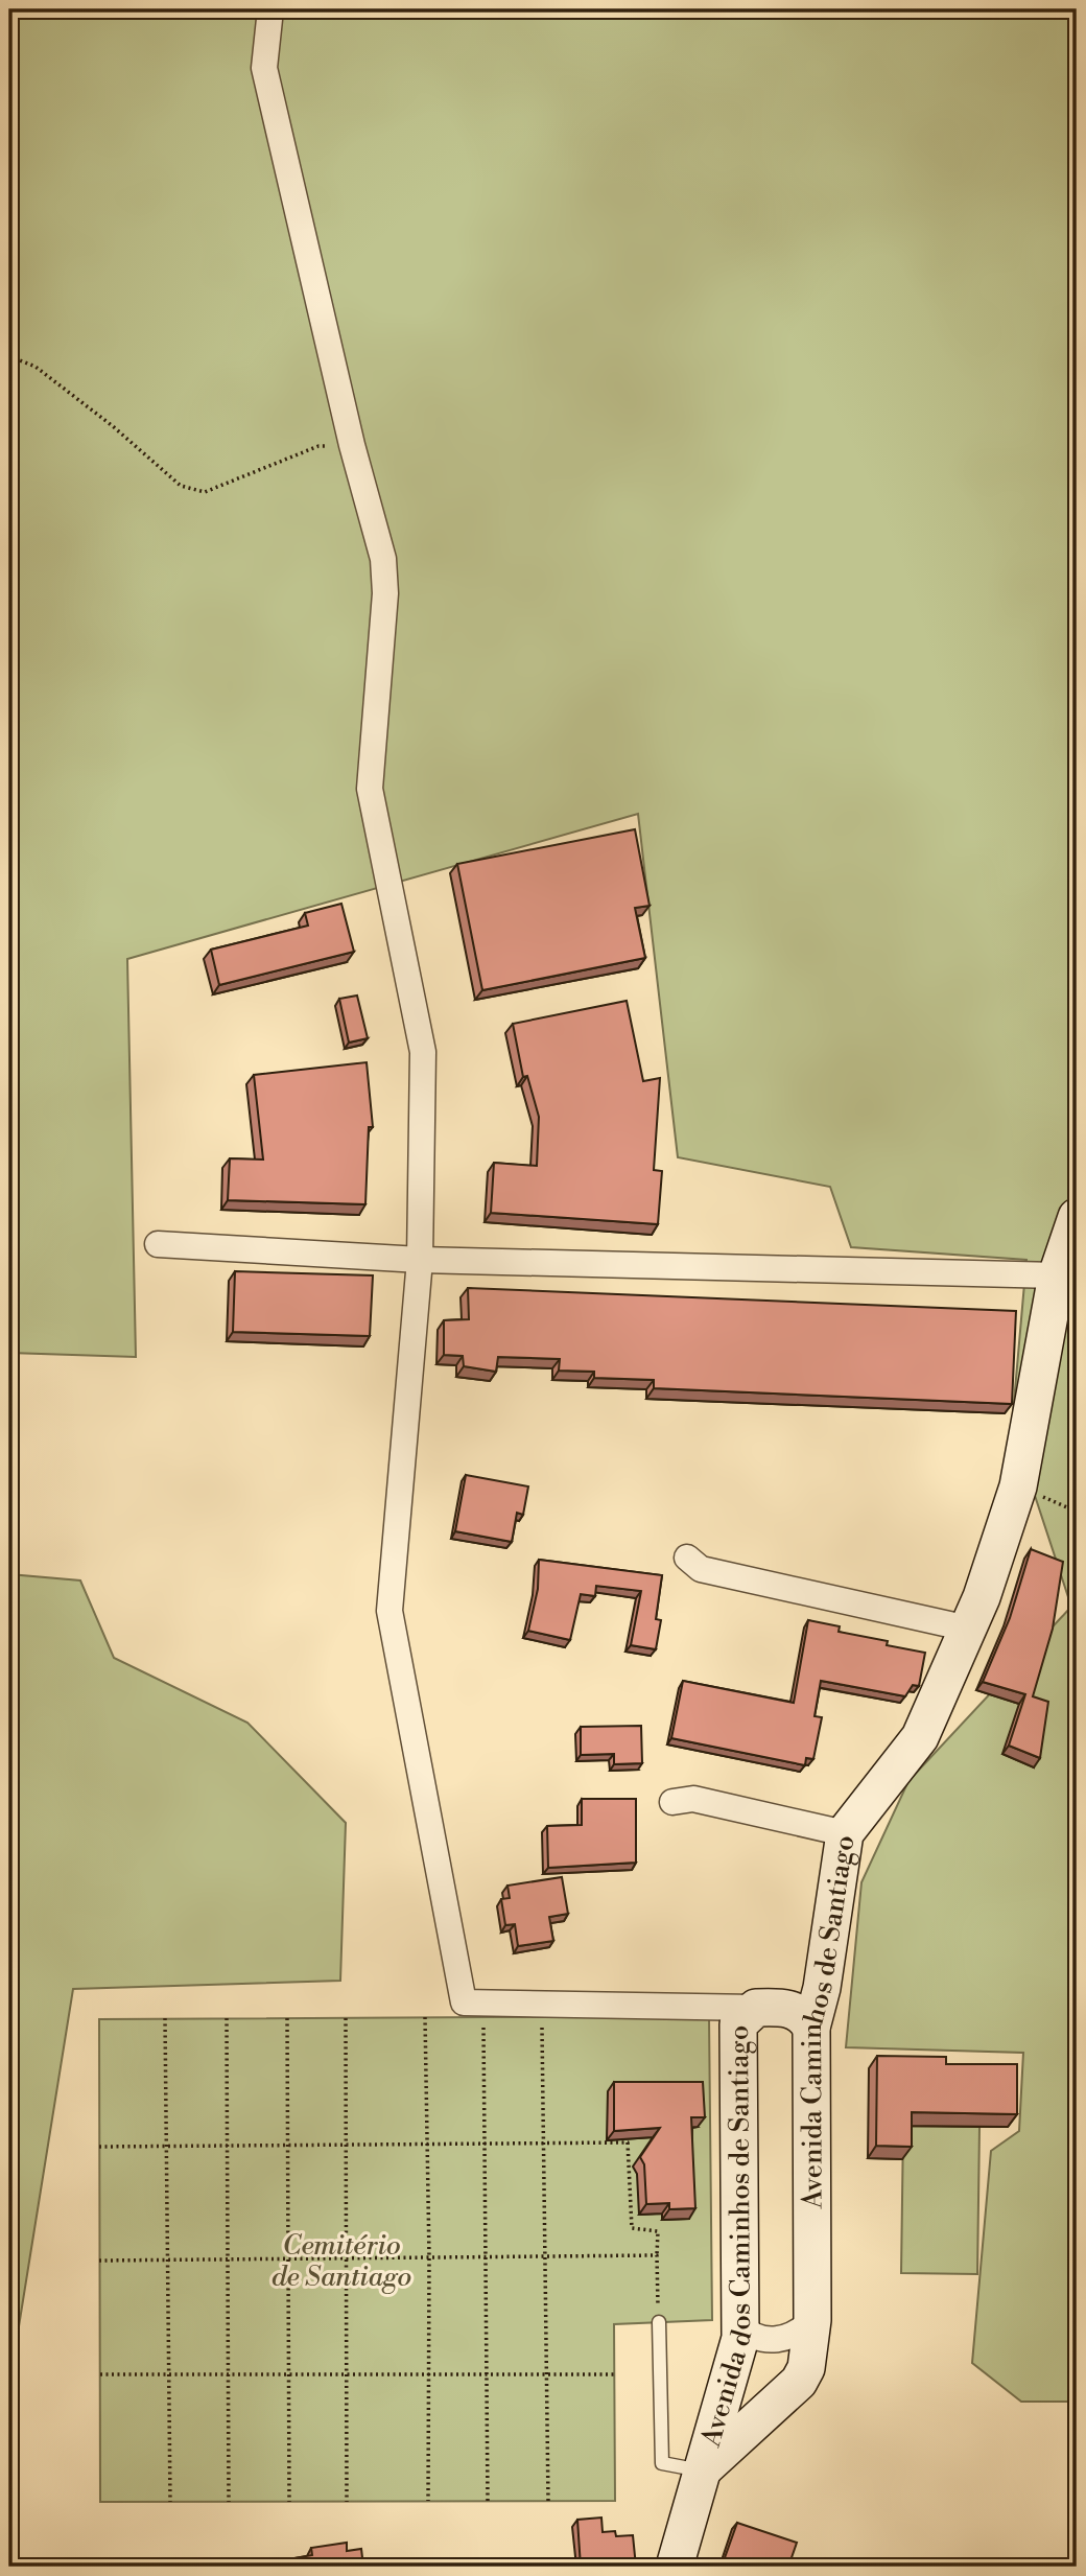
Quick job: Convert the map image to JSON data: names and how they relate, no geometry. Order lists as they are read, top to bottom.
{
  "streets": {
    "street": ["Avenida Caminhos de Santiago", "Avenida dos Caminhos de Santiago"]
  },
  "crossings": [
    ["Avenida Caminhos de Santiago", "Avenida dos Caminhos de Santiago"]
  ],
  "parks": ["Cemitério de Santiago"]
}
